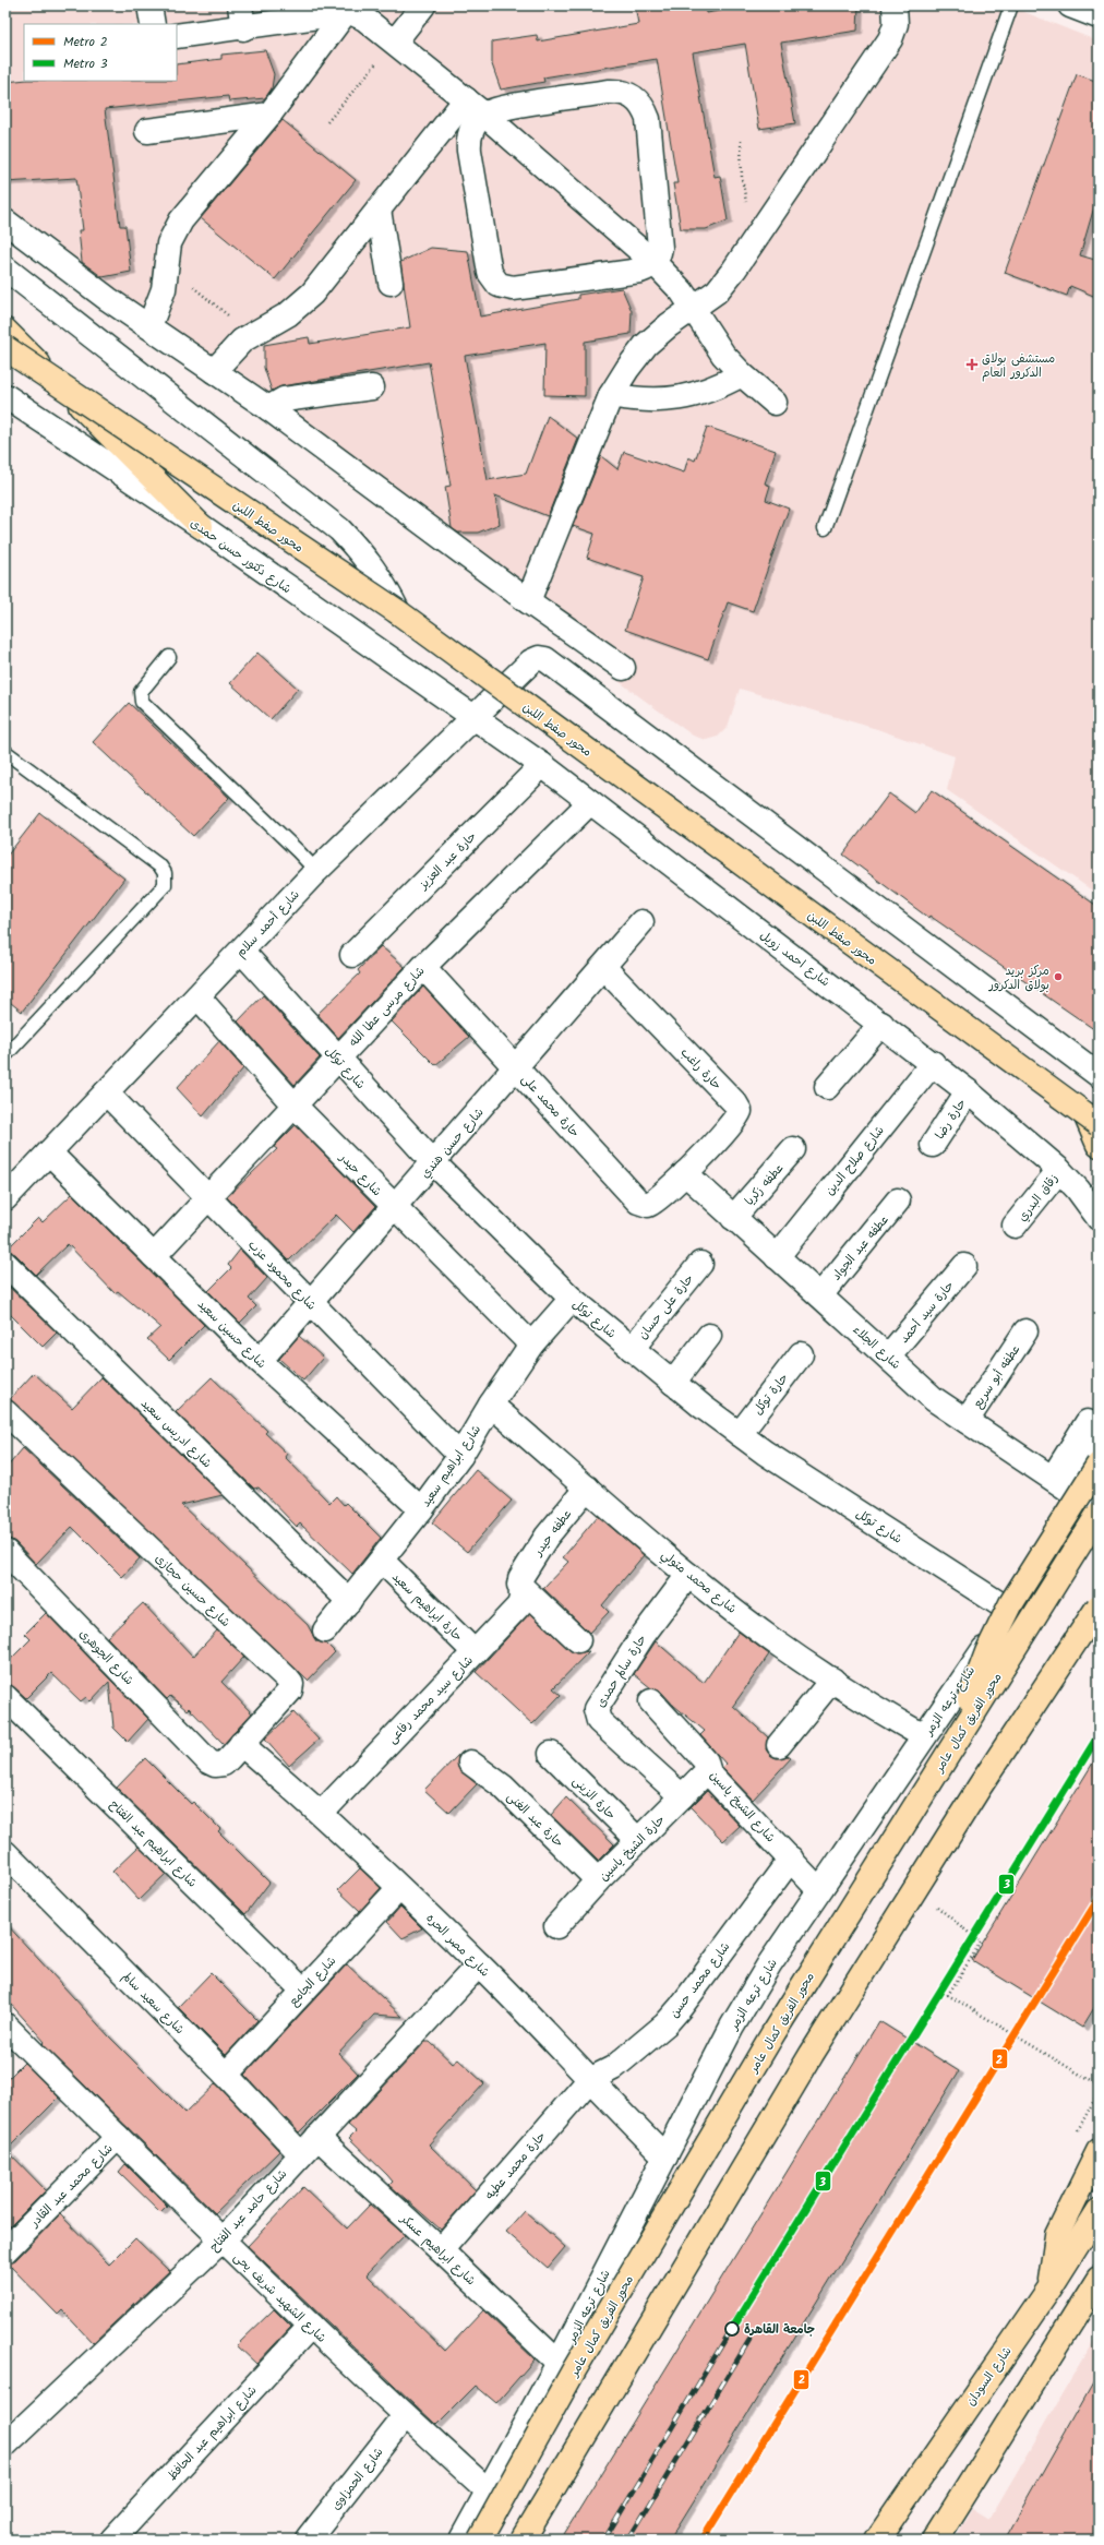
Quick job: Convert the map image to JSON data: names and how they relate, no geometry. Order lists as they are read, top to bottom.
{
  "streets": {
    "main road": ["محور صفط اللبن", "محور الفريق كمال عامر", "شارع السودان"],
    "street": [
      "شارع دكتور حسن حمدى",
      "حارة عبد العزيز",
      "شارع أحمد سلام",
      "شارع احمد زويل",
      "شارع مرسى عطا الله",
      "شارع توكل",
      "حارة راغب",
      "حارة محمد على",
      "حارة رضا",
      "شارع حسن هندي",
      "شارع صلاح الدين",
      "شارع حيدر",
      "عطفه زكريا",
      "زقاق البدري",
      "عطفه عبد الجواد",
      "شارع محمود عزب",
      "حارة على حسان",
      "حارة سيد أحمد",
      "شارع حسين سعيد",
      "شارع الجلاء",
      "عطفه أبو سريع",
      "حارة توكل",
      "شارع ادريس سعيد",
      "شارع ابراهيم سعيد",
      "عطفه حيدر",
      "شارع محمد متولي",
      "شارع حسين حجازى",
      "حارة ابراهيم سعيد",
      "شارع الجوهرى",
      "حارة سالم حمدى",
      "شارع سيد محمد رفاعى",
      "شارع ترعه الزمر",
      "حارة الزينى",
      "شارع الشيخ ياسين",
      "حارة عبد الغنى",
      "شارع ابراهيم عبد الفتاح",
      "حارة الشيخ ياسين",
      "شارع مصر الحره",
      "شارع محمد حسن",
      "شارع الجامع",
      "شارع سعيد سالم",
      "حارة محمد عطيه",
      "شارع محمد عبد القادر",
      "شارع حامد عبد الفتاح",
      "شارع ابراهيم عسكر",
      "شارع الشهيد شريف يحى",
      "شارع ابراهيم عبد الحافظ",
      "شارع الحمزاوى"
    ]
  },
  "crossings": [
    ["شارع دكتور حسن حمدى", "شارع أحمد سلام"],
    ["شارع دكتور حسن حمدى", "شارع احمد زويل"],
    ["حارة عبد العزيز", "شارع احمد زويل"],
    ["شارع أحمد سلام", "شارع احمد زويل"],
    ["شارع أحمد سلام", "شارع توكل"],
    ["شارع أحمد سلام", "شارع حيدر"],
    ["شارع أحمد سلام", "شارع محمود عزب"],
    ["شارع أحمد سلام", "شارع حسين سعيد"],
    ["شارع احمد زويل", "شارع مرسى عطا الله"],
    ["شارع احمد زويل", "حارة رضا"],
    ["شارع احمد زويل", "شارع صلاح الدين"],
    ["شارع احمد زويل", "زقاق البدري"],
    ["شارع مرسى عطا الله", "شارع توكل"],
    ["شارع مرسى عطا الله", "حارة محمد على"],
    ["شارع مرسى عطا الله", "شارع حيدر"],
    ["شارع مرسى عطا الله", "شارع محمود عزب"],
    ["شارع مرسى عطا الله", "شارع حسين سعيد"],
    ["شارع توكل", "شارع حسن هندي"],
    ["شارع توكل", "حارة على حسان"],
    ["شارع توكل", "حارة توكل"],
    ["شارع توكل", "شارع ابراهيم سعيد"],
    ["شارع توكل", "شارع ترعه الزمر"],
    ["حارة راغب", "حارة محمد على"],
    ["حارة راغب", "شارع حسن هندي"],
    ["حارة راغب", "شارع الجلاء"],
    ["حارة محمد على", "شارع حسن هندي"],
    ["حارة محمد على", "شارع الجلاء"],
    ["شارع حسن هندي", "شارع حيدر"],
    ["شارع حسن هندي", "شارع محمود عزب"],
    ["شارع حسن هندي", "شارع حسين سعيد"],
    ["شارع صلاح الدين", "شارع الجلاء"],
    ["شارع حيدر", "شارع ابراهيم سعيد"],
    ["عطفه زكريا", "شارع الجلاء"],
    ["عطفه عبد الجواد", "شارع الجلاء"],
    ["شارع محمود عزب", "شارع ابراهيم سعيد"],
    ["حارة سيد أحمد", "شارع الجلاء"],
    ["شارع حسين سعيد", "شارع ابراهيم سعيد"],
    ["شارع الجلاء", "عطفه أبو سريع"],
    ["شارع الجلاء", "شارع ترعه الزمر"],
    ["شارع الجلاء", "محور الفريق كمال عامر"],
    ["شارع ادريس سعيد", "شارع ابراهيم سعيد"],
    ["شارع ابراهيم سعيد", "شارع محمد متولي"],
    ["شارع ابراهيم سعيد", "حارة ابراهيم سعيد"],
    ["عطفه حيدر", "شارع محمد متولي"],
    ["عطفه حيدر", "شارع سيد محمد رفاعى"],
    ["شارع محمد متولي", "حارة سالم حمدى"],
    ["شارع محمد متولي", "شارع ترعه الزمر"],
    ["شارع حسين حجازى", "شارع الجوهرى"],
    ["شارع حسين حجازى", "شارع مصر الحره"],
    ["حارة ابراهيم سعيد", "شارع سيد محمد رفاعى"],
    ["حارة سالم حمدى", "حارة الشيخ ياسين"],
    ["شارع سيد محمد رفاعى", "شارع مصر الحره"],
    ["شارع ترعه الزمر", "محور الفريق كمال عامر"],
    ["شارع ترعه الزمر", "شارع الشيخ ياسين"],
    ["شارع ترعه الزمر", "شارع مصر الحره"],
    ["شارع ترعه الزمر", "شارع ابراهيم عسكر"],
    ["شارع ترعه الزمر", "شارع الشهيد شريف يحى"],
    ["حارة الزينى", "حارة الشيخ ياسين"],
    ["شارع الشيخ ياسين", "حارة الشيخ ياسين"],
    ["شارع الشيخ ياسين", "شارع محمد حسن"],
    ["حارة عبد الغنى", "حارة الشيخ ياسين"],
    ["شارع ابراهيم عبد الفتاح", "شارع الجامع"],
    ["شارع مصر الحره", "شارع محمد حسن"],
    ["شارع مصر الحره", "شارع الجامع"],
    ["شارع مصر الحره", "حارة محمد عطيه"],
    ["شارع مصر الحره", "شارع حامد عبد الفتاح"],
    ["شارع محمد حسن", "حارة محمد عطيه"],
    ["شارع الجامع", "شارع سعيد سالم"],
    ["شارع سعيد سالم", "شارع حامد عبد الفتاح"],
    ["حارة محمد عطيه", "شارع ابراهيم عسكر"],
    ["شارع محمد عبد القادر", "شارع الشهيد شريف يحى"],
    ["شارع حامد عبد الفتاح", "شارع ابراهيم عسكر"],
    ["شارع حامد عبد الفتاح", "شارع الشهيد شريف يحى"],
    ["شارع الشهيد شريف يحى", "شارع ابراهيم عبد الحافظ"],
    ["شارع الشهيد شريف يحى", "شارع الحمزاوى"]
  ],
  "places": {
    "health": ["مستشفى بولاق الدكرور العام"],
    "other": ["مركز بريد بولاق الدكرور", "جامعة القاهرة"]
  },
  "lines": ["metro line 3", "metro line 2"],
  "legend": ["Metro 2", "Metro 3"]
}
